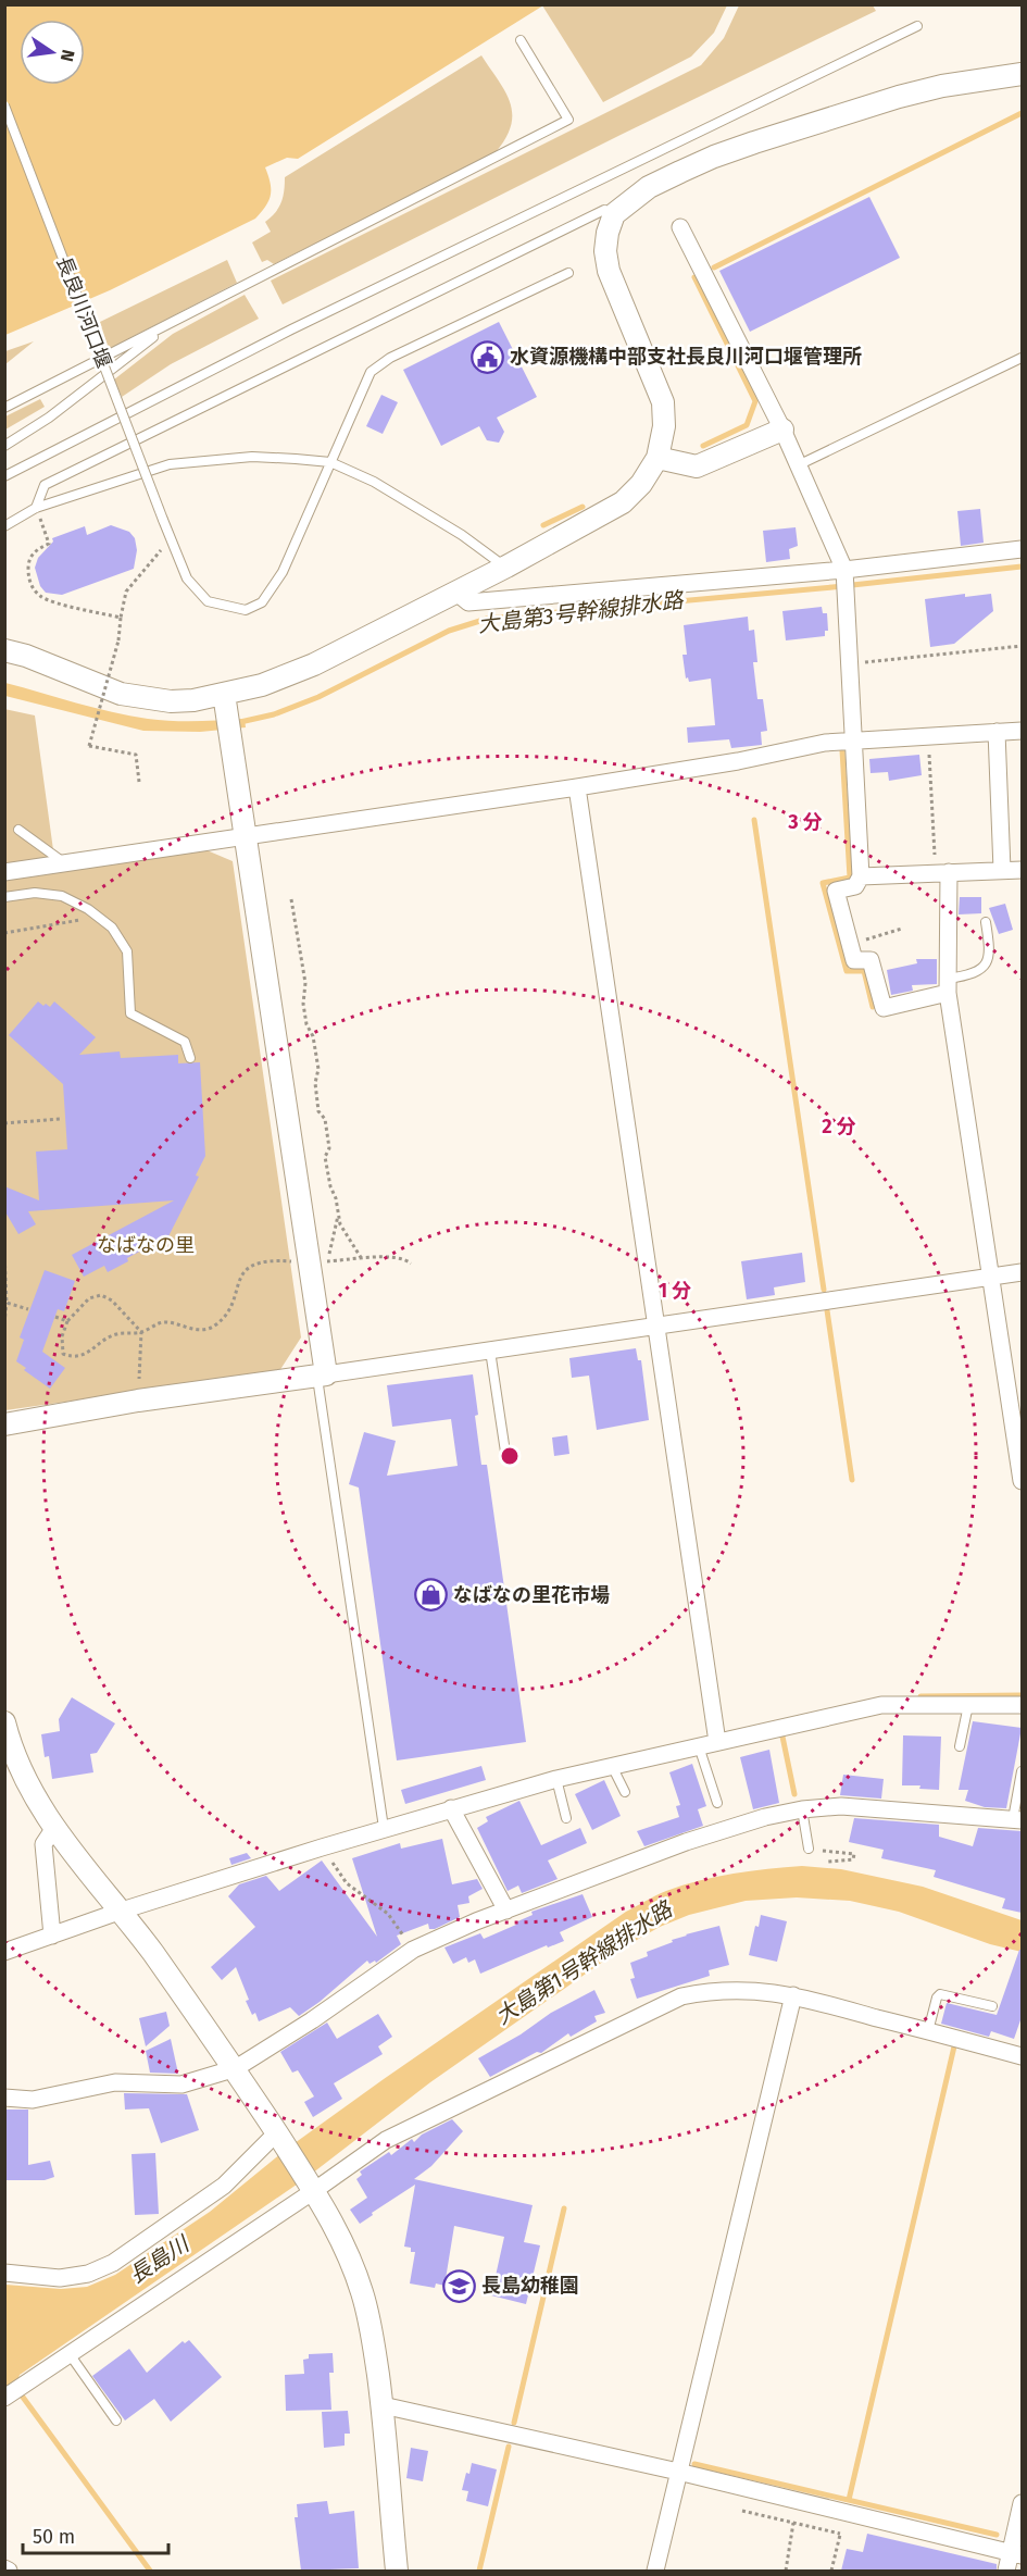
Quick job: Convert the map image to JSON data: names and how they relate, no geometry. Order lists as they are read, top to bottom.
{
  "streets": {
    "lane": ["長良川河口堰"]
  },
  "water": ["大島第3号幹線排水路", "大島第1号幹線排水路", "長島川"],
  "parks": ["なばなの里"],
  "places": {
    "public building": ["水資源機構中部支社長良川河口堰管理所"],
    "shop": ["なばなの里花市場"],
    "school or university": ["長島幼稚園"]
  },
  "scale_bar": "50 m",
  "north": "right",
  "rings": ["3 分", "2 分", "1 分"]
}
